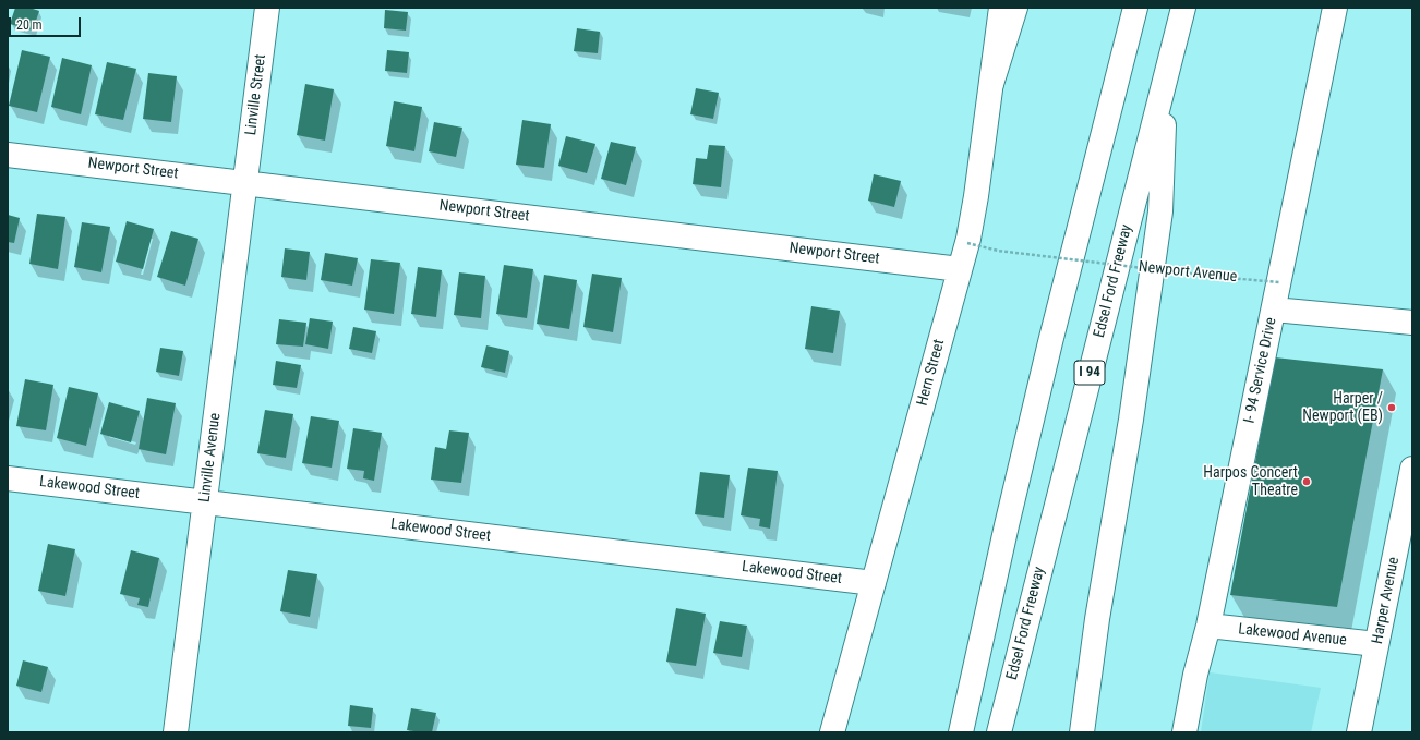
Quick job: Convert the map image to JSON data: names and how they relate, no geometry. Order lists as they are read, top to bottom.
{
  "streets": {
    "main road": [
      "Linville Street",
      "Newport Street",
      "Edsel Ford Freeway",
      "I- 94 Service Drive",
      "Hern Street",
      "I 94",
      "Linville Avenue",
      "Lakewood Street",
      "Harper Avenue",
      "Lakewood Avenue"
    ],
    "path": ["Newport Avenue"]
  },
  "crossings": [
    ["Linville Street", "Newport Street"],
    ["Linville Street", "Linville Avenue"],
    ["Newport Street", "Hern Street"],
    ["Newport Street", "Linville Avenue"],
    ["Newport Avenue", "I- 94 Service Drive"],
    ["Newport Avenue", "Hern Street"],
    ["I- 94 Service Drive", "Lakewood Avenue"],
    ["Hern Street", "Lakewood Street"],
    ["Linville Avenue", "Lakewood Street"],
    ["Harper Avenue", "Lakewood Avenue"]
  ],
  "places": ["Harper / Newport (EB)", "Harpos Concert Theatre"],
  "scale_bar": "20 m"
}
